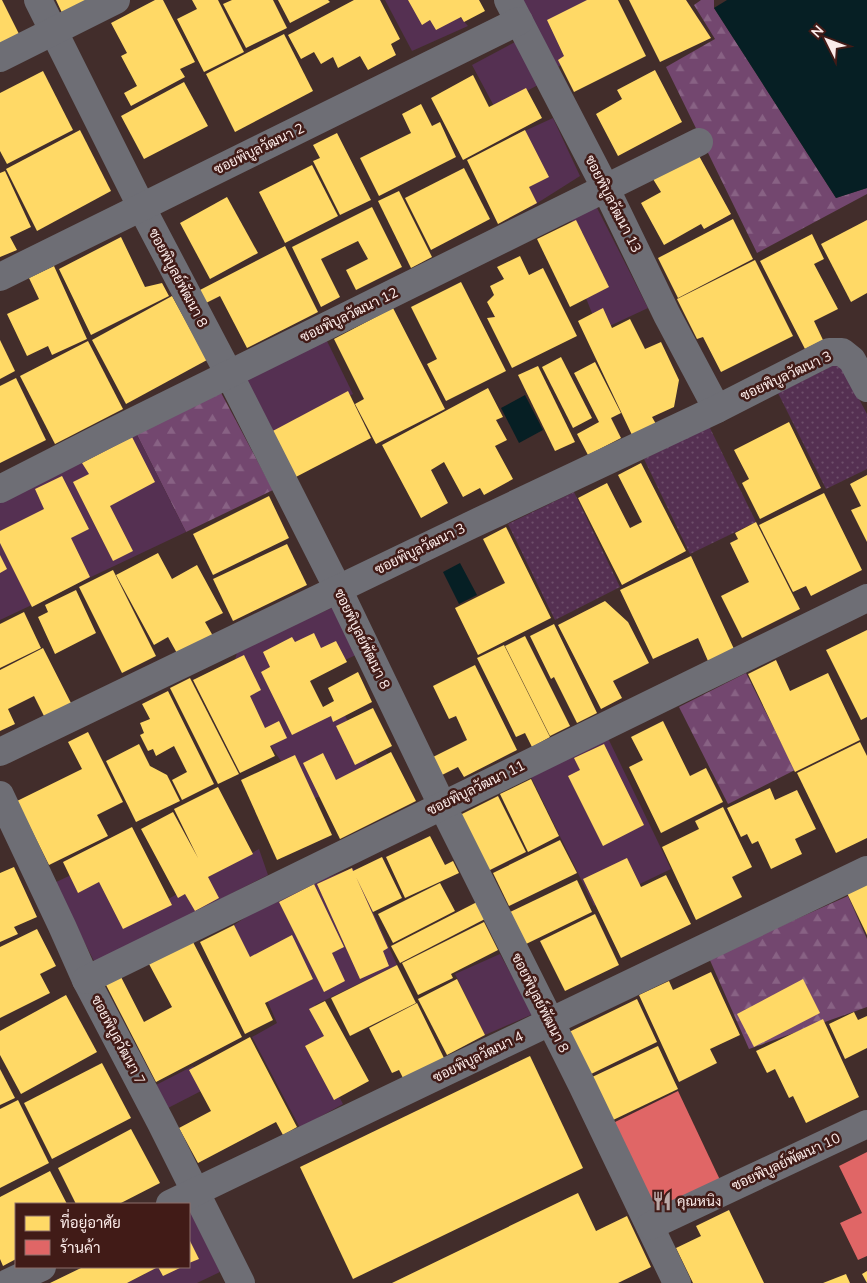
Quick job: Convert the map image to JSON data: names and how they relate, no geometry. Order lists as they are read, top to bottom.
{
  "streets": {
    "street": [
      "ซอยพิบูลวัฒนา 2",
      "ซอยพิบูลวัฒนา 13",
      "ซอยพิบูลย์พัฒนา 8",
      "ซอยพิบูลวัฒนา 12",
      "ซอยพิบูลวัฒนา 3",
      "ซอยพิบูลวัฒนา 11",
      "ซอยพิบูลวัฒนา 7",
      "ซอยพิบูลวัฒนา 4",
      "ซอยพิบูลย์พัฒนา 10"
    ]
  },
  "crossings": [
    ["ซอยพิบูลวัฒนา 2", "ซอยพิบูลวัฒนา 13"],
    ["ซอยพิบูลวัฒนา 2", "ซอยพิบูลย์พัฒนา 8"],
    ["ซอยพิบูลวัฒนา 13", "ซอยพิบูลวัฒนา 12"],
    ["ซอยพิบูลวัฒนา 13", "ซอยพิบูลวัฒนา 3"],
    ["ซอยพิบูลย์พัฒนา 8", "ซอยพิบูลวัฒนา 12"],
    ["ซอยพิบูลย์พัฒนา 8", "ซอยพิบูลวัฒนา 3"],
    ["ซอยพิบูลย์พัฒนา 8", "ซอยพิบูลวัฒนา 11"],
    ["ซอยพิบูลย์พัฒนา 8", "ซอยพิบูลวัฒนา 4"],
    ["ซอยพิบูลย์พัฒนา 8", "ซอยพิบูลย์พัฒนา 10"],
    ["ซอยพิบูลวัฒนา 11", "ซอยพิบูลวัฒนา 7"],
    ["ซอยพิบูลวัฒนา 7", "ซอยพิบูลวัฒนา 4"]
  ],
  "places": {
    "restaurant": ["คุณหนิง"]
  },
  "legend": ["ที่อยู่อาศัย", "ร้านค้า"],
  "north": "top left"
}
